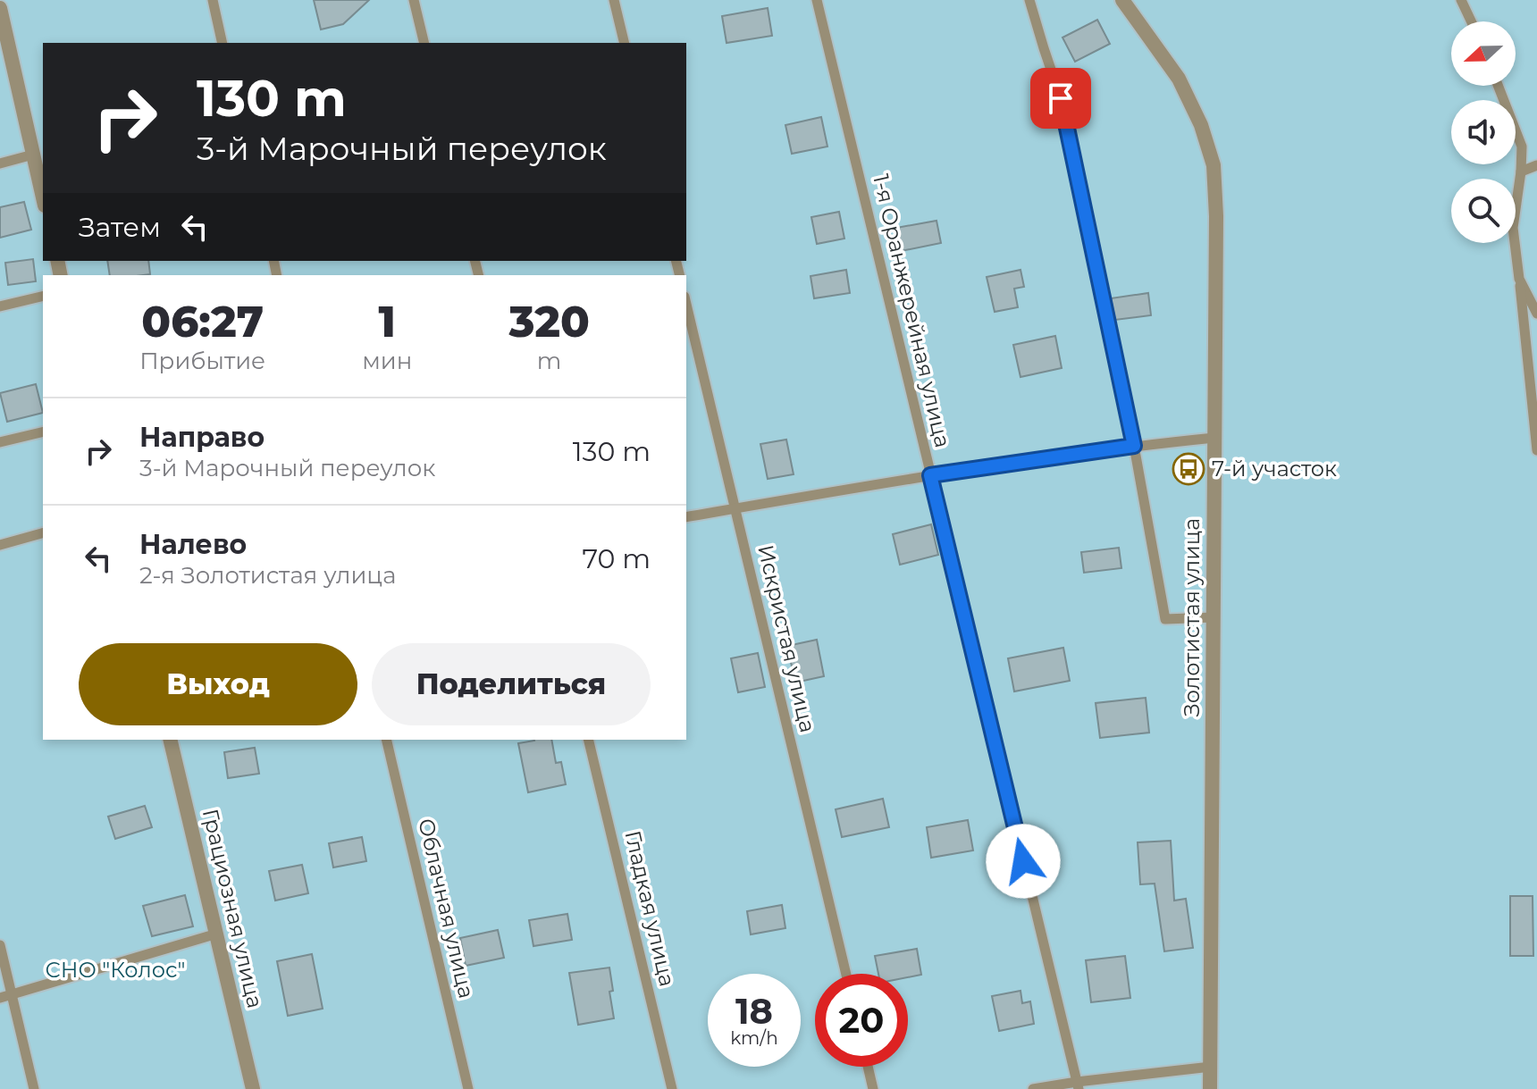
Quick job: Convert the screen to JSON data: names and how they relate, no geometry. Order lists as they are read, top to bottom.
{
  "streets": {
    "street": ["Золотистая улица", "Грациозная улица"],
    "lane": [
      "1-я Оранжерейная улица",
      "Искристая улица",
      "Облачная улица",
      "Гладкая улица"
    ]
  },
  "parks": ["СНО \"Колос\""],
  "places": {
    "bus stop": ["7-й участок"]
  },
  "north": "left",
  "page": {
    "turn": ["130 m", "3-й Марочный переулок"],
    "then": "Затем",
    "eta": [
      "06:27",
      "Прибытие",
      "1",
      "мин",
      "320",
      "m"
    ],
    "list": [
      {
        "name": "Направо",
        "note": "3-й Марочный переулок",
        "value": "130 m"
      },
      {
        "name": "Налево",
        "note": "2-я Золотистая улица",
        "value": "70 m"
      }
    ],
    "buttons": ["Выход", "Поделиться"],
    "speed": "18 km/h",
    "limit": "20"
  }
}
